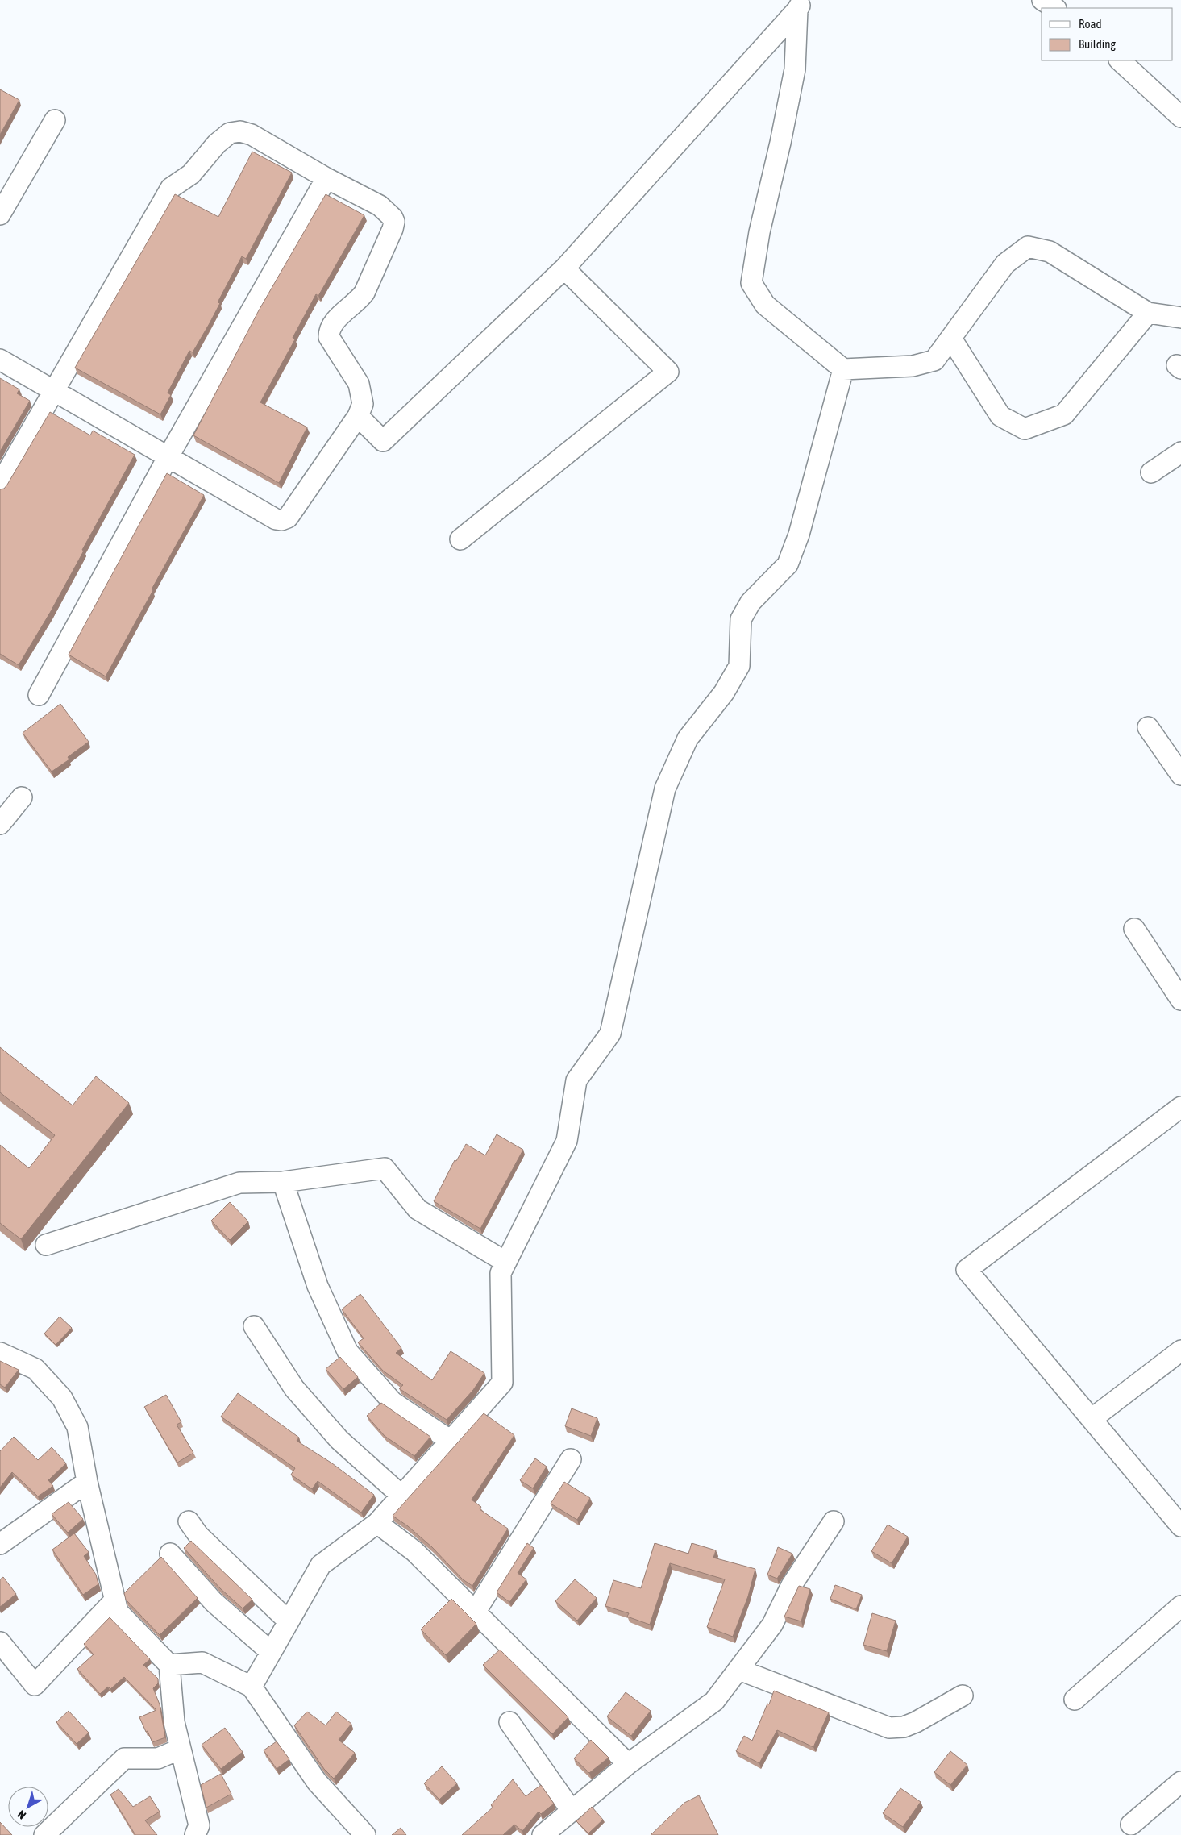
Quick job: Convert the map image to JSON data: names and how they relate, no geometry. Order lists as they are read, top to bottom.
{
  "legend": ["Road", "Building"],
  "north": "bottom left"
}
